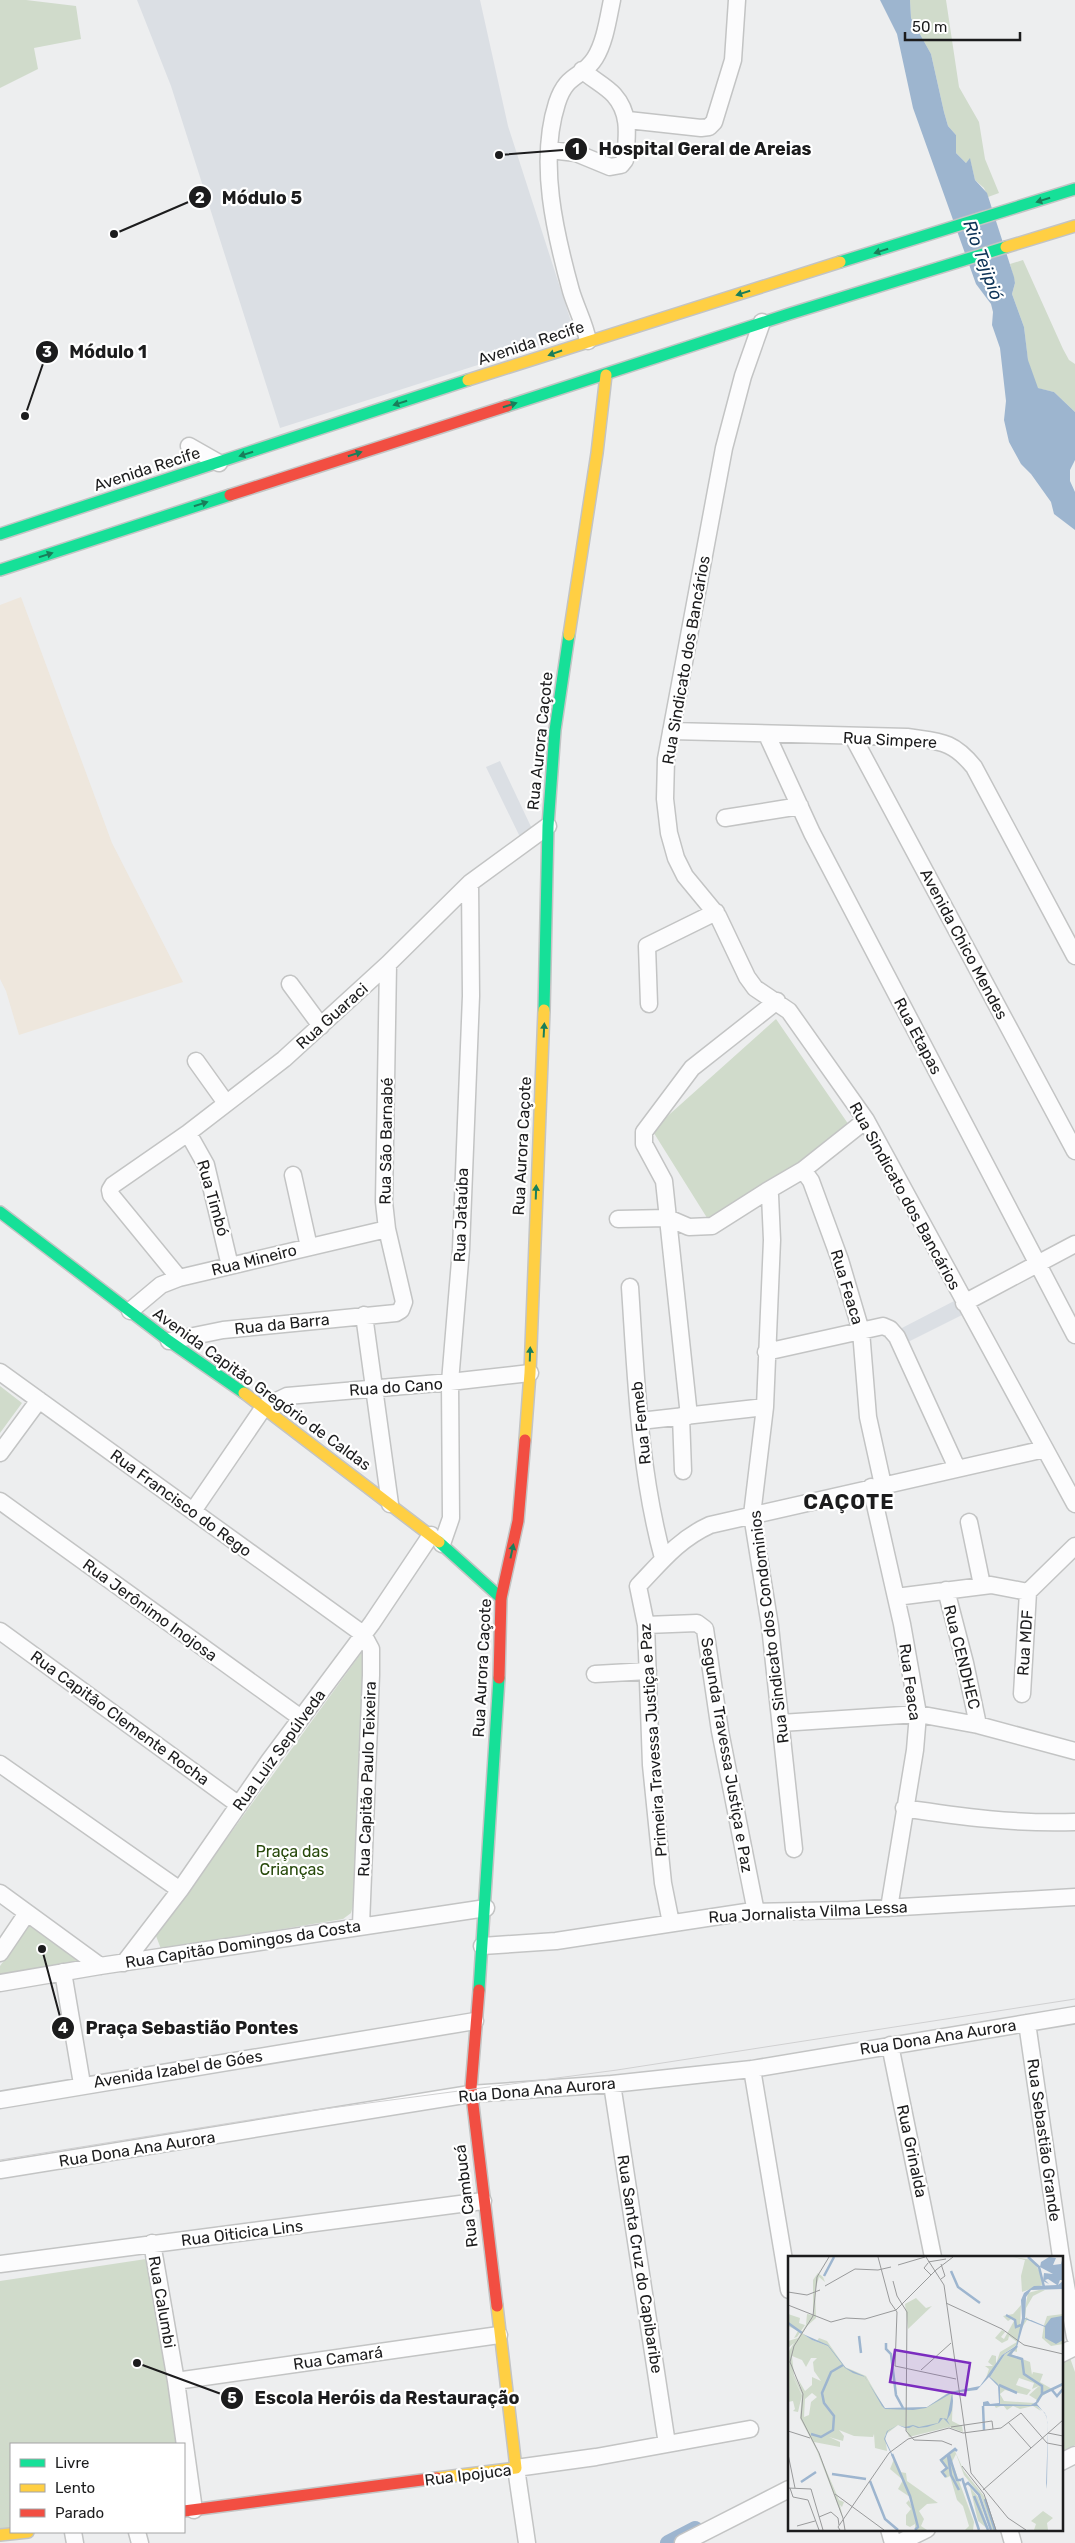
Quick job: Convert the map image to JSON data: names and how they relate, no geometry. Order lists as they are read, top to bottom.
{
  "streets": {
    "main road": [
      "Avenida Recife",
      "Rua Aurora Caçote",
      "Avenida Capitão Gregório de Caldas",
      "Rua Cambucá",
      "Rua Ipojuca"
    ],
    "street": [
      "Rua Sindicato dos Bancários",
      "Rua Simpere",
      "Avenida Chico Mendes",
      "Rua Guaraci",
      "Rua Etapas",
      "Rua São Barnabé",
      "Rua Timbó",
      "Rua Jataúba",
      "Rua Mineiro",
      "Rua Feaca",
      "Rua da Barra",
      "Rua do Cano",
      "Rua Femeb",
      "Rua Francisco do Rego",
      "Rua Jerônimo Inojosa",
      "Rua Sindicato dos Condominios",
      "Rua MDF",
      "Rua CENDHEC",
      "Rua Capitão Clemente Rocha",
      "Primeira Travessa Justiça e Paz",
      "Rua Luiz Sepúlveda",
      "Segunda Travessa Justiça e Paz",
      "Rua Capitão Paulo Teixeira",
      "Rua Jornalista Vilma Lessa",
      "Rua Capitão Domingos da Costa",
      "Rua Dona Ana Aurora",
      "Avenida Izabel de Góes",
      "Rua Sebastião Grande",
      "Rua Grinalda",
      "Rua Oiticica Lins",
      "Rua Santa Cruz do Capibaribe",
      "Rua Calumbi",
      "Rua Camará"
    ]
  },
  "crossings": [
    ["Rua Sindicato dos Bancários", "Rua Simpere"],
    ["Rua Simpere", "Avenida Chico Mendes"],
    ["Rua Simpere", "Rua Etapas"],
    ["Rua Aurora Caçote", "Rua Guaraci"],
    ["Rua Aurora Caçote", "Rua do Cano"],
    ["Rua Aurora Caçote", "Avenida Capitão Gregório de Caldas"],
    ["Rua Aurora Caçote", "Rua Capitão Domingos da Costa"],
    ["Rua Aurora Caçote", "Rua Cambucá"],
    ["Rua Guaraci", "Rua São Barnabé"],
    ["Rua Guaraci", "Rua Timbó"],
    ["Rua Guaraci", "Rua Jataúba"],
    ["Rua Guaraci", "Rua Mineiro"],
    ["Rua São Barnabé", "Rua Mineiro"],
    ["Rua São Barnabé", "Rua da Barra"],
    ["Rua Timbó", "Rua Mineiro"],
    ["Rua Jataúba", "Rua do Cano"],
    ["Rua Jataúba", "Avenida Capitão Gregório de Caldas"],
    ["Rua Jataúba", "Rua Luiz Sepúlveda"],
    ["Rua Mineiro", "Avenida Capitão Gregório de Caldas"],
    ["Rua Feaca", "Rua Jornalista Vilma Lessa"],
    ["Rua da Barra", "Avenida Capitão Gregório de Caldas"],
    ["Rua do Cano", "Avenida Capitão Gregório de Caldas"],
    ["Avenida Capitão Gregório de Caldas", "Rua Luiz Sepúlveda"],
    ["Rua Femeb", "Primeira Travessa Justiça e Paz"],
    ["Rua Francisco do Rego", "Rua Luiz Sepúlveda"],
    ["Rua Francisco do Rego", "Rua Capitão Paulo Teixeira"],
    ["Rua Jerônimo Inojosa", "Rua Luiz Sepúlveda"],
    ["Rua Capitão Clemente Rocha", "Rua Luiz Sepúlveda"],
    ["Primeira Travessa Justiça e Paz", "Segunda Travessa Justiça e Paz"],
    ["Primeira Travessa Justiça e Paz", "Rua Jornalista Vilma Lessa"],
    ["Rua Luiz Sepúlveda", "Rua Capitão Paulo Teixeira"],
    ["Rua Luiz Sepúlveda", "Rua Capitão Domingos da Costa"],
    ["Segunda Travessa Justiça e Paz", "Rua Jornalista Vilma Lessa"],
    ["Rua Capitão Paulo Teixeira", "Rua Capitão Domingos da Costa"],
    ["Rua Jornalista Vilma Lessa", "Rua Cambucá"],
    ["Rua Capitão Domingos da Costa", "Rua Cambucá"],
    ["Rua Dona Ana Aurora", "Rua Sebastião Grande"],
    ["Rua Dona Ana Aurora", "Rua Grinalda"],
    ["Rua Dona Ana Aurora", "Rua Cambucá"],
    ["Rua Dona Ana Aurora", "Rua Santa Cruz do Capibaribe"],
    ["Avenida Izabel de Góes", "Rua Cambucá"],
    ["Rua Cambucá", "Rua Oiticica Lins"],
    ["Rua Cambucá", "Rua Camará"],
    ["Rua Cambucá", "Rua Ipojuca"],
    ["Rua Oiticica Lins", "Rua Calumbi"],
    ["Rua Santa Cruz do Capibaribe", "Rua Ipojuca"],
    ["Rua Calumbi", "Rua Camará"],
    ["Rua Calumbi", "Rua Ipojuca"]
  ],
  "one_way": ["Rua Aurora Caçote"],
  "districts": ["CAÇOTE"],
  "water": ["Rio Tejipió"],
  "parks": ["Praça das Crianças"],
  "places": [
    "Hospital Geral de Areias",
    "Módulo 5",
    "Módulo 1",
    "Praça Sebastião Pontes",
    "Escola Heróis da Restauração"
  ],
  "legend": ["Livre", "Lento", "Parado"],
  "scale_bar": "50 m"
}
